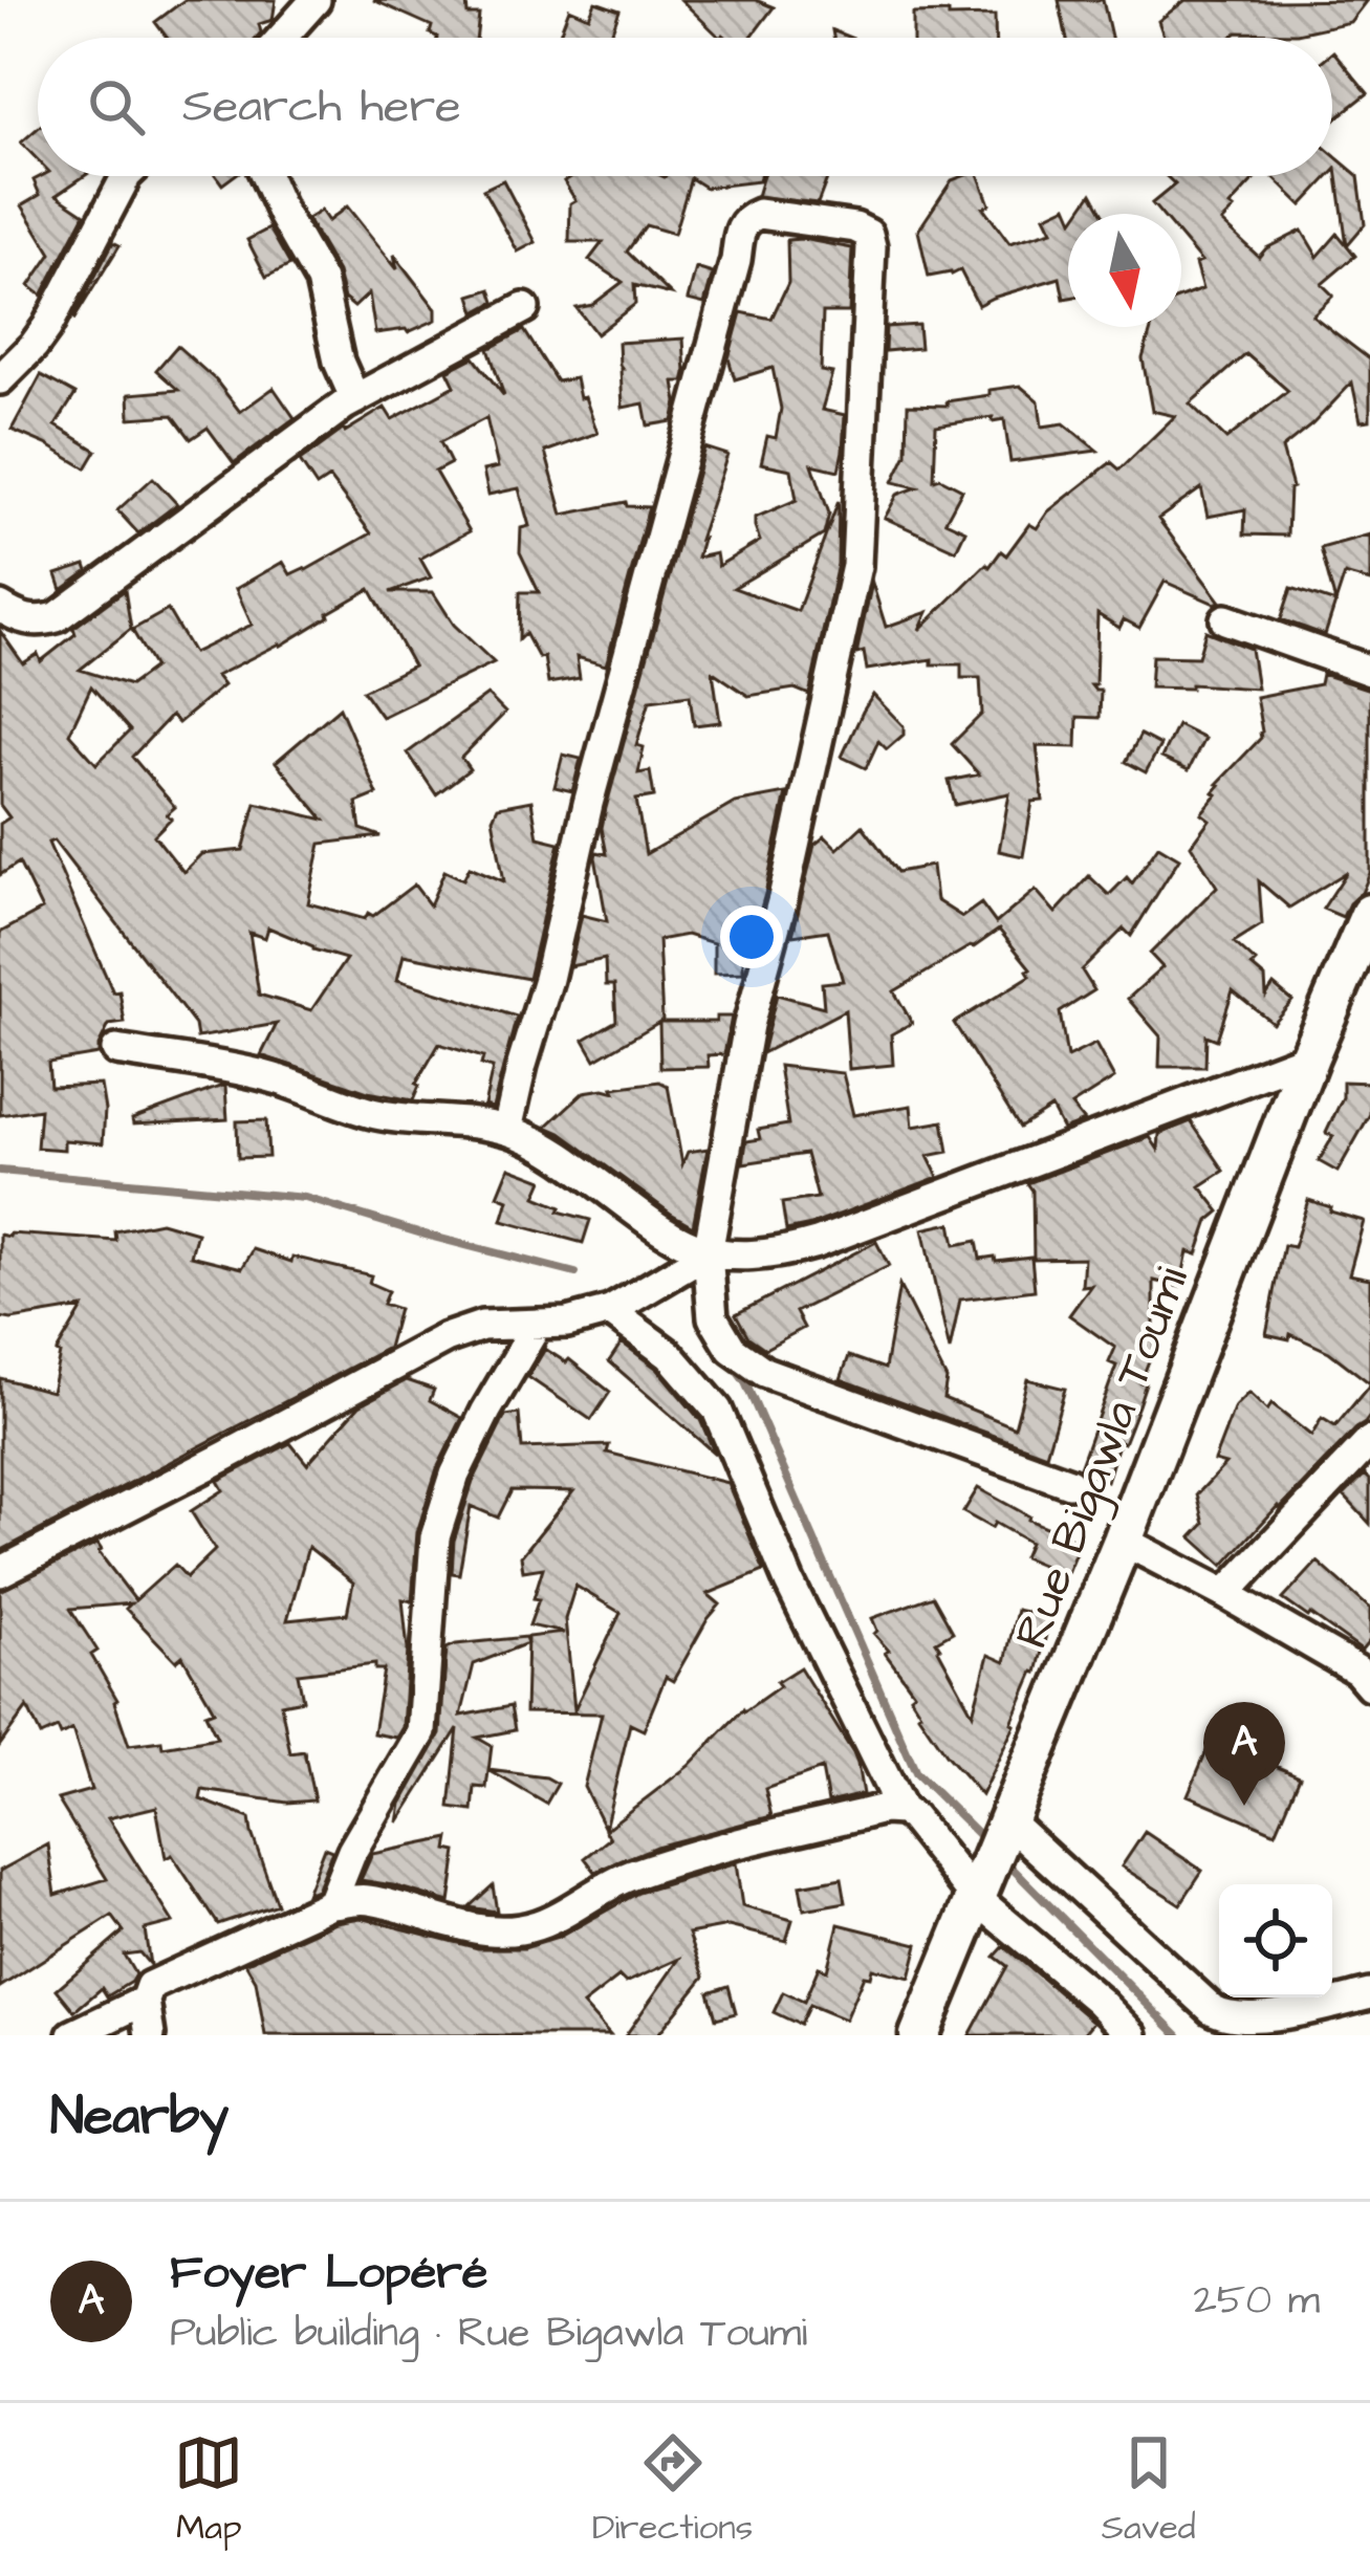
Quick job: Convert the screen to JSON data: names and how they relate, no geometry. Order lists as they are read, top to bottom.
{
  "streets": {
    "street": ["Rue Bigawla Toumi"]
  },
  "north": "bottom",
  "page": {
    "search": "Search here",
    "pins": "A",
    "heading": "Nearby",
    "list": [
      {
        "mark": "A",
        "name": "Foyer Lopéré",
        "note": "Public building · Rue Bigawla Toumi",
        "value": "250 m"
      }
    ],
    "nav": ["Map", "Directions", "Saved"]
  }
}
